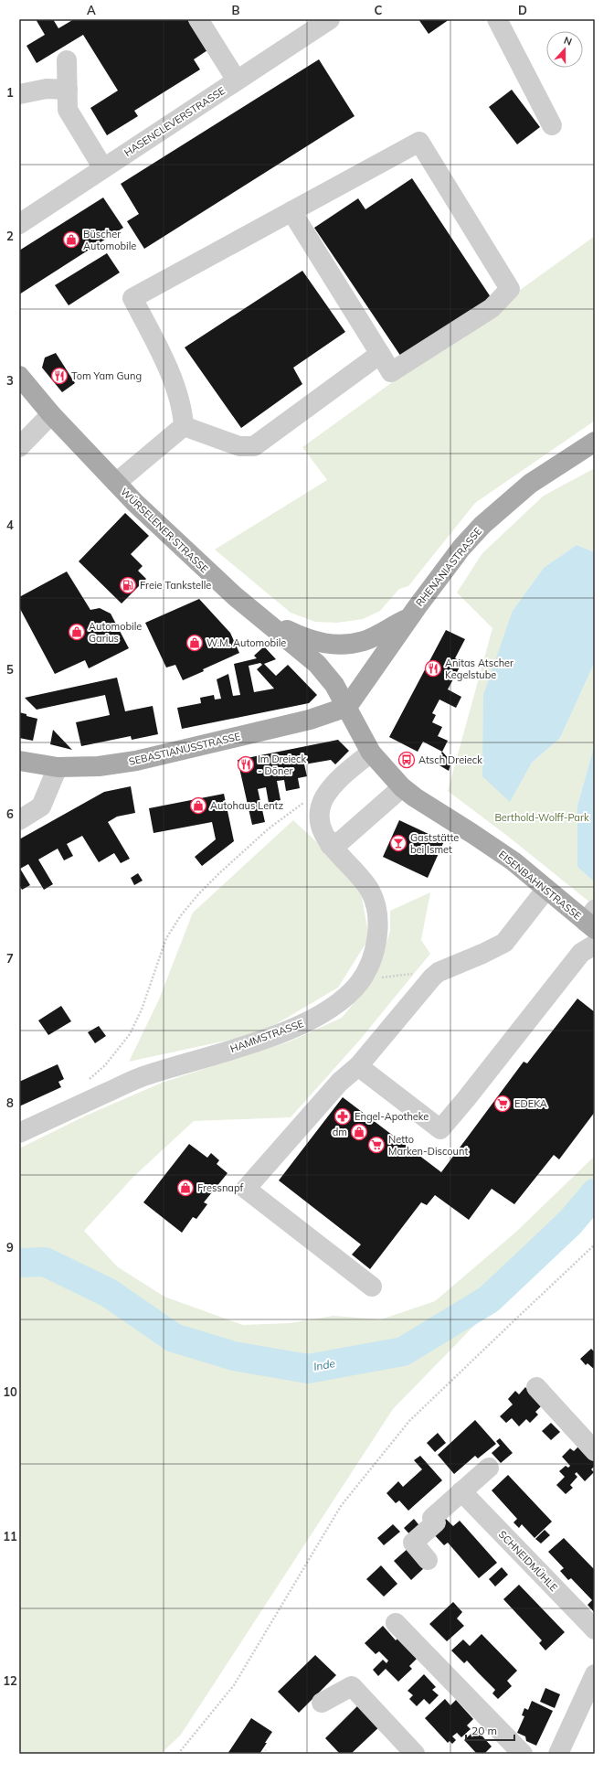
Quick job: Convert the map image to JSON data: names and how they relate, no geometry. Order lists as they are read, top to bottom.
{
  "streets": {
    "main road": [
      "WÜRSELENER STRASSE",
      "RHENANIASTRASSE",
      "SEBASTIANUSSTRASSE",
      "EISENBAHNSTRASSE"
    ],
    "street": ["HASENCLEVERSTRASSE", "HAMMSTRASSE", "SCHNEIDMÜHLE"]
  },
  "crossings": [
    ["WÜRSELENER STRASSE", "RHENANIASTRASSE"],
    ["WÜRSELENER STRASSE", "SEBASTIANUSSTRASSE"],
    ["WÜRSELENER STRASSE", "EISENBAHNSTRASSE"],
    ["RHENANIASTRASSE", "SEBASTIANUSSTRASSE"],
    ["RHENANIASTRASSE", "EISENBAHNSTRASSE"],
    ["SEBASTIANUSSTRASSE", "EISENBAHNSTRASSE"],
    ["EISENBAHNSTRASSE", "HAMMSTRASSE"]
  ],
  "water": ["Inde"],
  "parks": ["Berthold-Wolff-Park"],
  "places": {
    "shop": [
      "Büscher Automobile",
      "Automobile Garius",
      "W.M. Automobile",
      "Autohaus Lentz",
      "dm",
      "Fressnapf"
    ],
    "restaurant": ["Tom Yam Gung", "Anitas Atscher Kegelstube", "Im Dreieck - Döner"],
    "fuel station": ["Freie Tankstelle"],
    "bus stop": ["Atsch Dreieck"],
    "bar": ["Gaststätte bei Ismet"],
    "supermarket": ["EDEKA", "Netto Marken-Discount"],
    "pharmacy": ["Engel-Apotheke"]
  },
  "scale_bar": "20 m",
  "north": "top",
  "grid": {
    "columns": [
      "A",
      "B",
      "C",
      "D"
    ],
    "rows": [
      "1",
      "2",
      "3",
      "4",
      "5",
      "6",
      "7",
      "8",
      "9",
      "10",
      "11",
      "12"
    ]
  }
}
